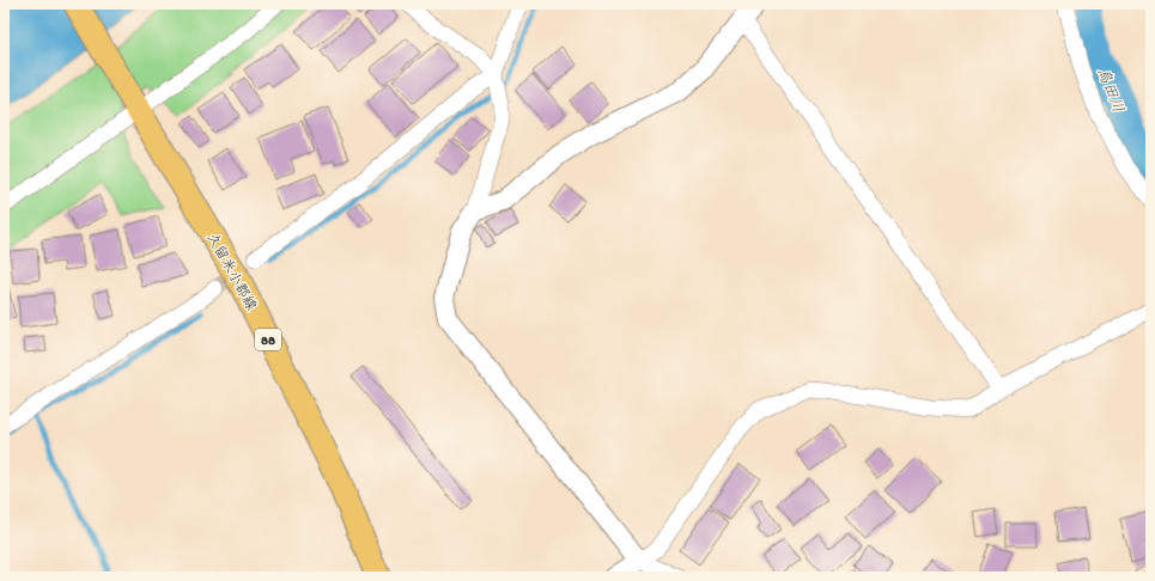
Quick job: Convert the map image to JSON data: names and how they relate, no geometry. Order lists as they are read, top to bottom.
{
  "streets": {
    "main road": ["久留米小郡線", "88"]
  },
  "water": ["烏田川"]
}
